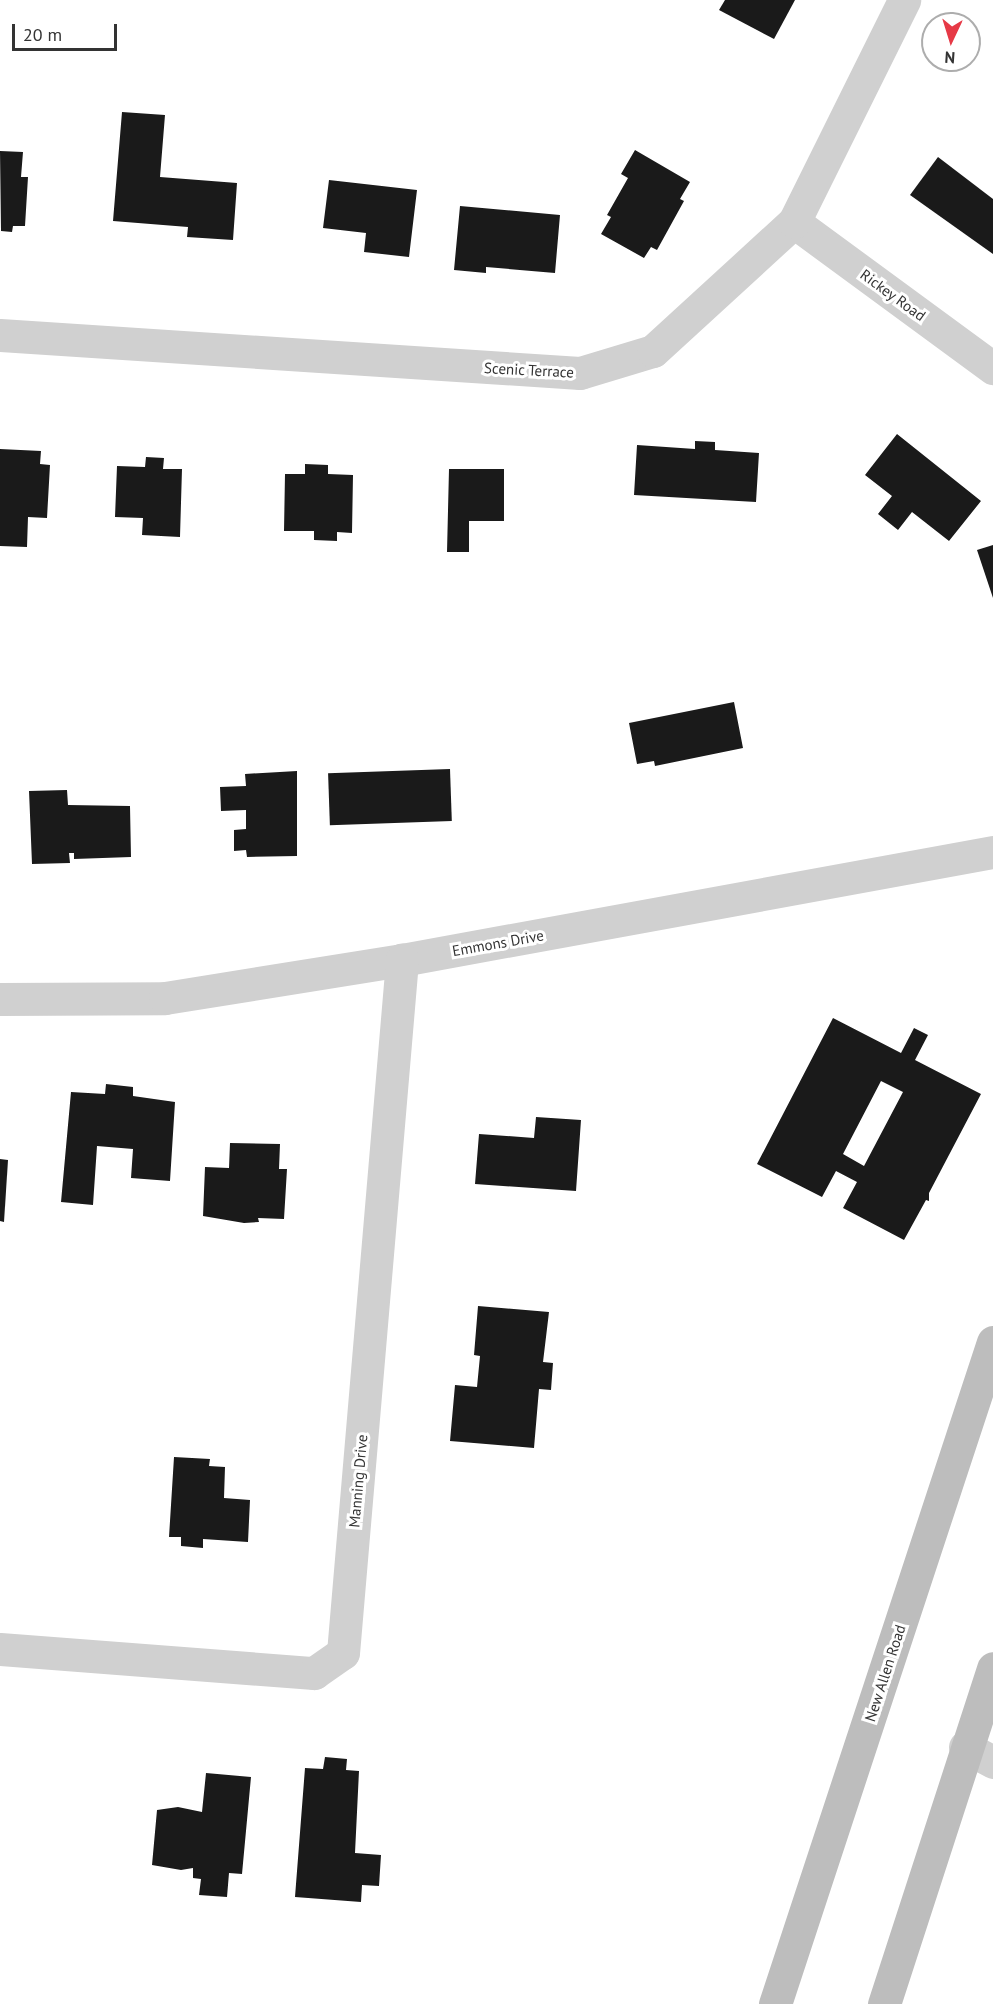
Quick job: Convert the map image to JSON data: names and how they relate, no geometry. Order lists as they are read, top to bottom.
{
  "streets": {
    "main road": ["New Allen Road"],
    "street": [
      "Rickey Road",
      "Scenic Terrace",
      "Emmons Drive",
      "Manning Drive"
    ]
  },
  "crossings": [
    ["Rickey Road", "Scenic Terrace"],
    ["Emmons Drive", "Manning Drive"]
  ],
  "scale_bar": "20 m",
  "north": "bottom"
}
